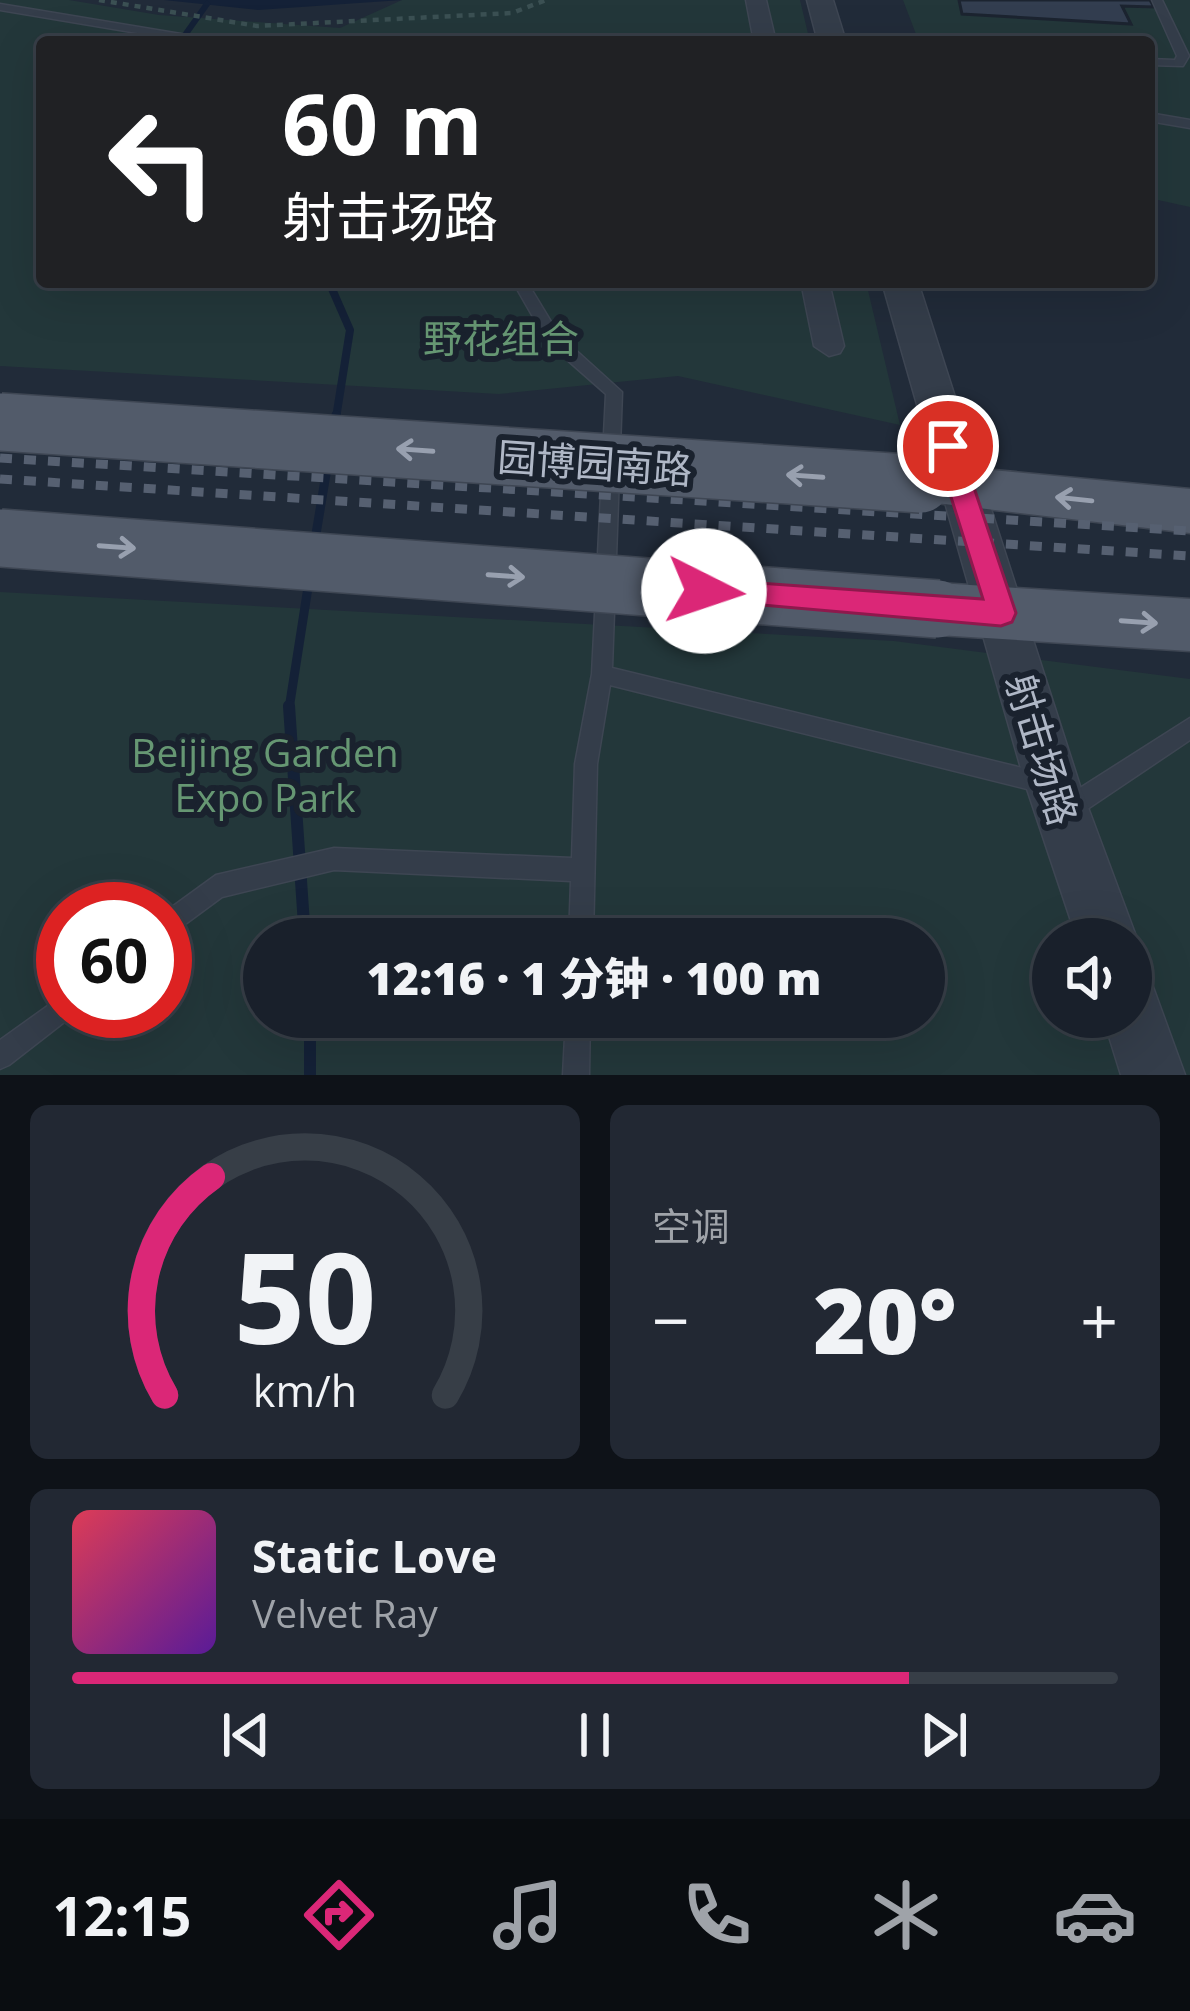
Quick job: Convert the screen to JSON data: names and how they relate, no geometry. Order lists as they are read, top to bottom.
{
  "streets": {
    "main road": ["园博园南路"],
    "street": ["射击场路"]
  },
  "crossings": [
    ["园博园南路", "射击场路"]
  ],
  "parks": ["野花组合", "Beijing Garden Expo Park"],
  "page": {
    "turn": ["60 m", "射击场路"],
    "limit": "60",
    "trip": "12:16 · 1 分钟 · 100 m",
    "tile": "空调",
    "heat": ["−", "20°", "+"],
    "song": ["Static Love", "Velvet Ray"],
    "tabs": "12:15",
    "gauge": ["50", "km/h"]
  }
}
